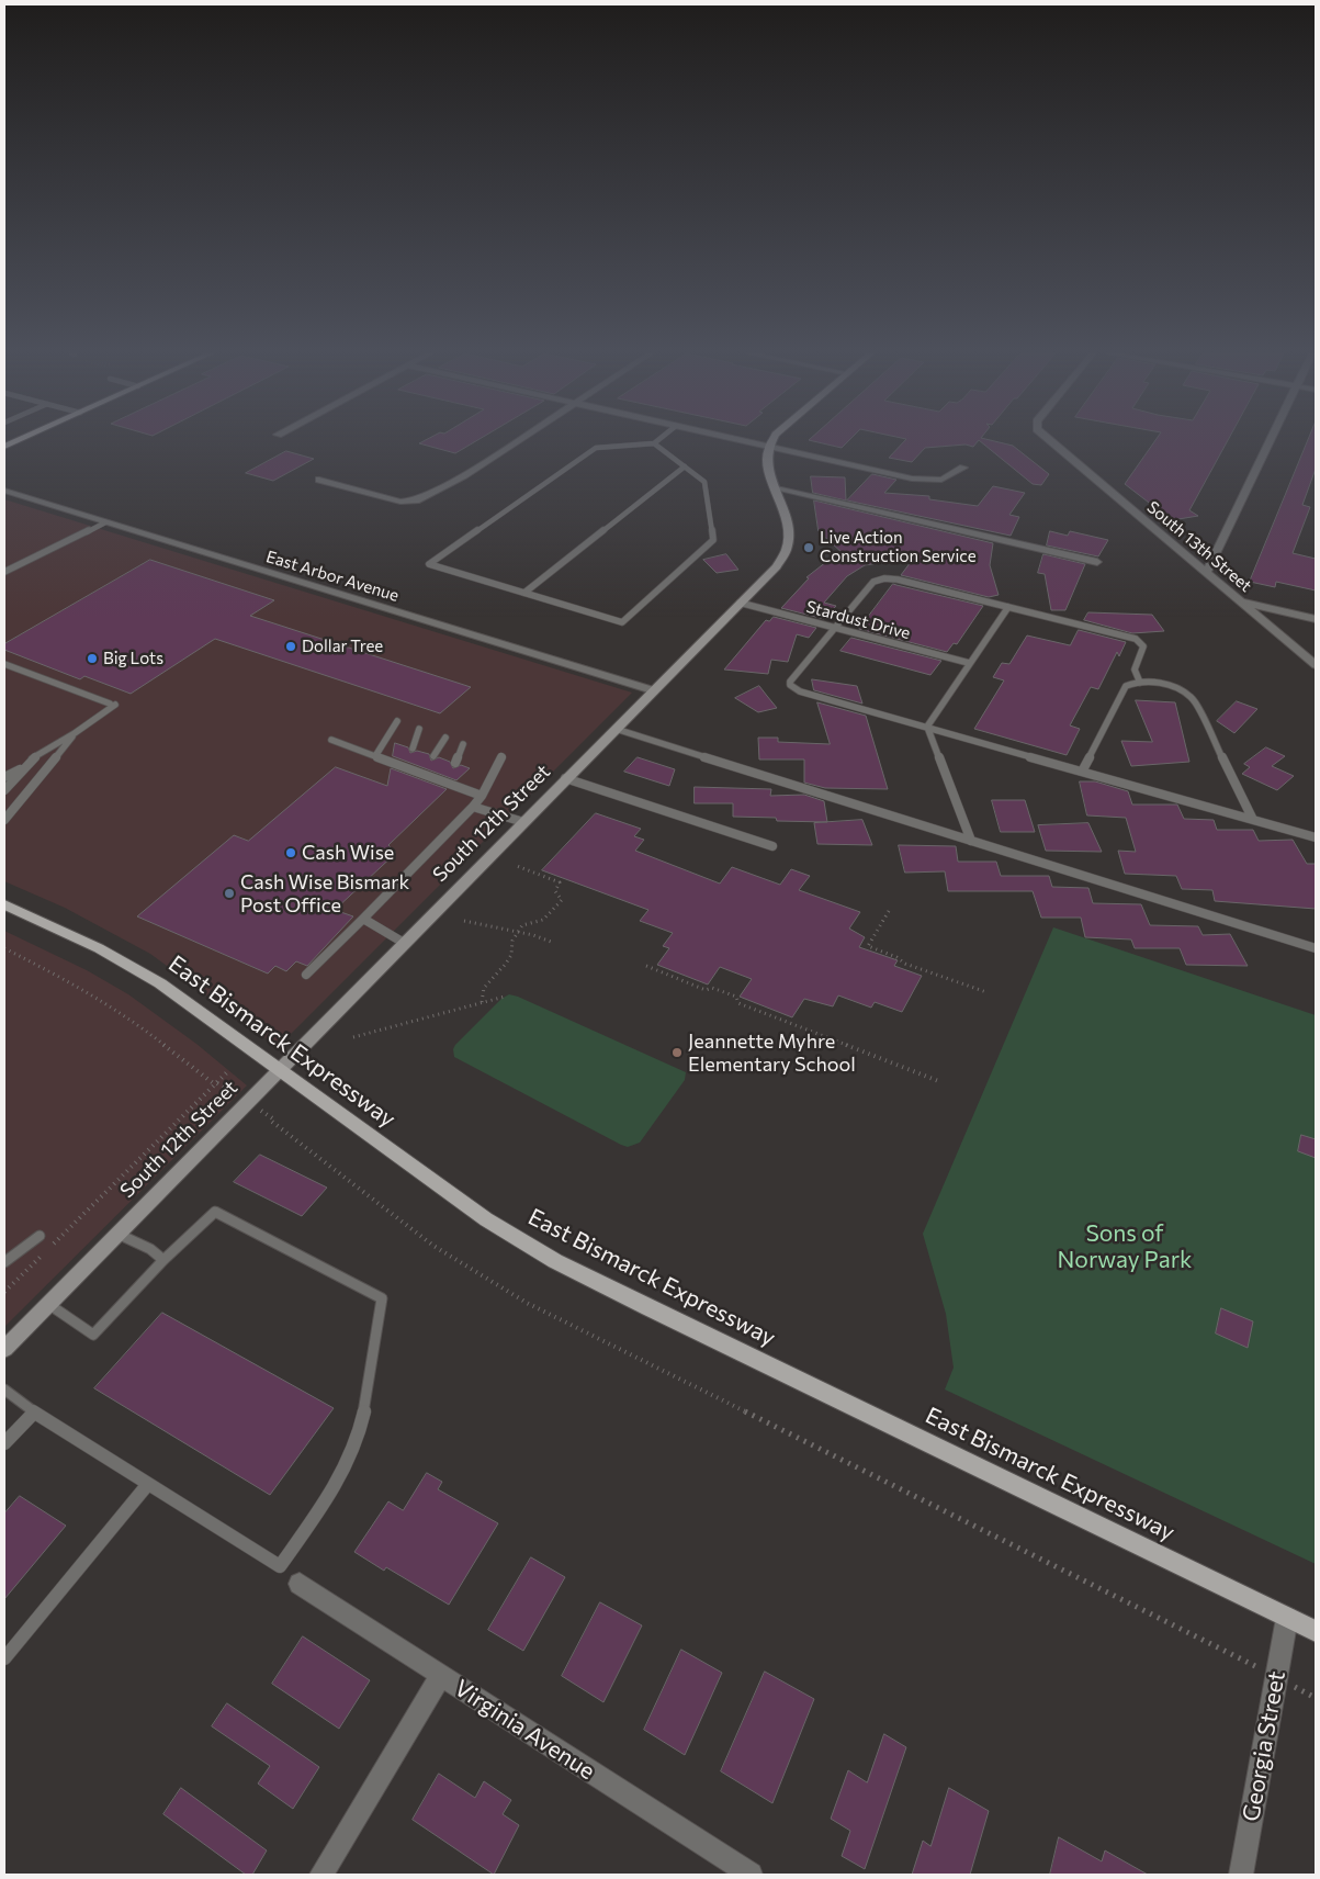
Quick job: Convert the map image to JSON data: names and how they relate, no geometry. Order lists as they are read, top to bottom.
{
  "streets": {
    "main road": ["East Bismarck Expressway"],
    "street": [
      "South 13th Street",
      "East Arbor Avenue",
      "South 12th Street",
      "Virginia Avenue",
      "Georgia Street"
    ],
    "lane": ["Stardust Drive"]
  },
  "crossings": [
    ["East Arbor Avenue", "South 12th Street"],
    ["Stardust Drive", "South 12th Street"],
    ["South 12th Street", "East Bismarck Expressway"],
    ["East Bismarck Expressway", "Georgia Street"]
  ],
  "parks": ["Sons of Norway Park"],
  "places": [
    "Live Action Construction Service",
    "Dollar Tree",
    "Big Lots",
    "Cash Wise",
    "Cash Wise Bismark Post Office",
    "Jeannette Myhre Elementary School"
  ]
}
